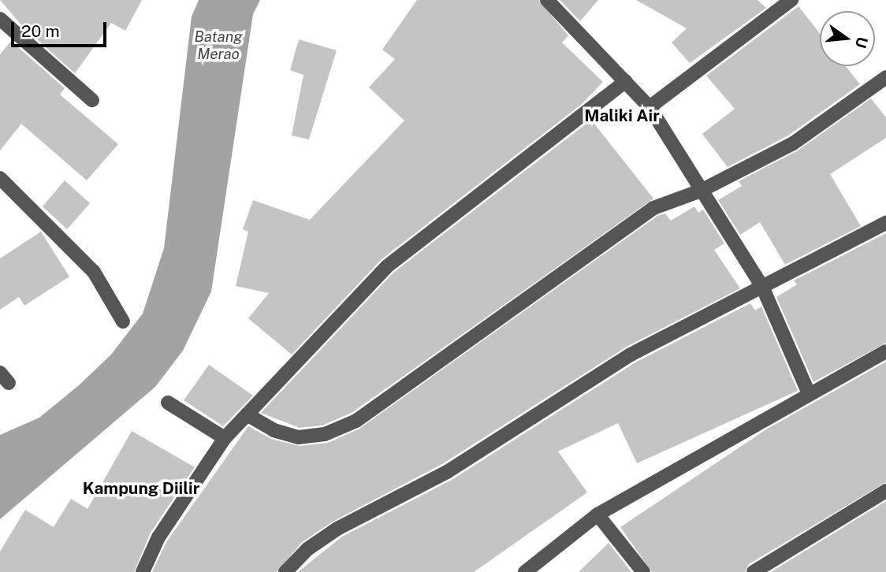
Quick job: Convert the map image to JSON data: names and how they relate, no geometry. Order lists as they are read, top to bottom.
{
  "districts": ["Maliki Air", "Kampung Diilir"],
  "water": ["Batang Merao"],
  "scale_bar": "20 m",
  "north": "right"
}
